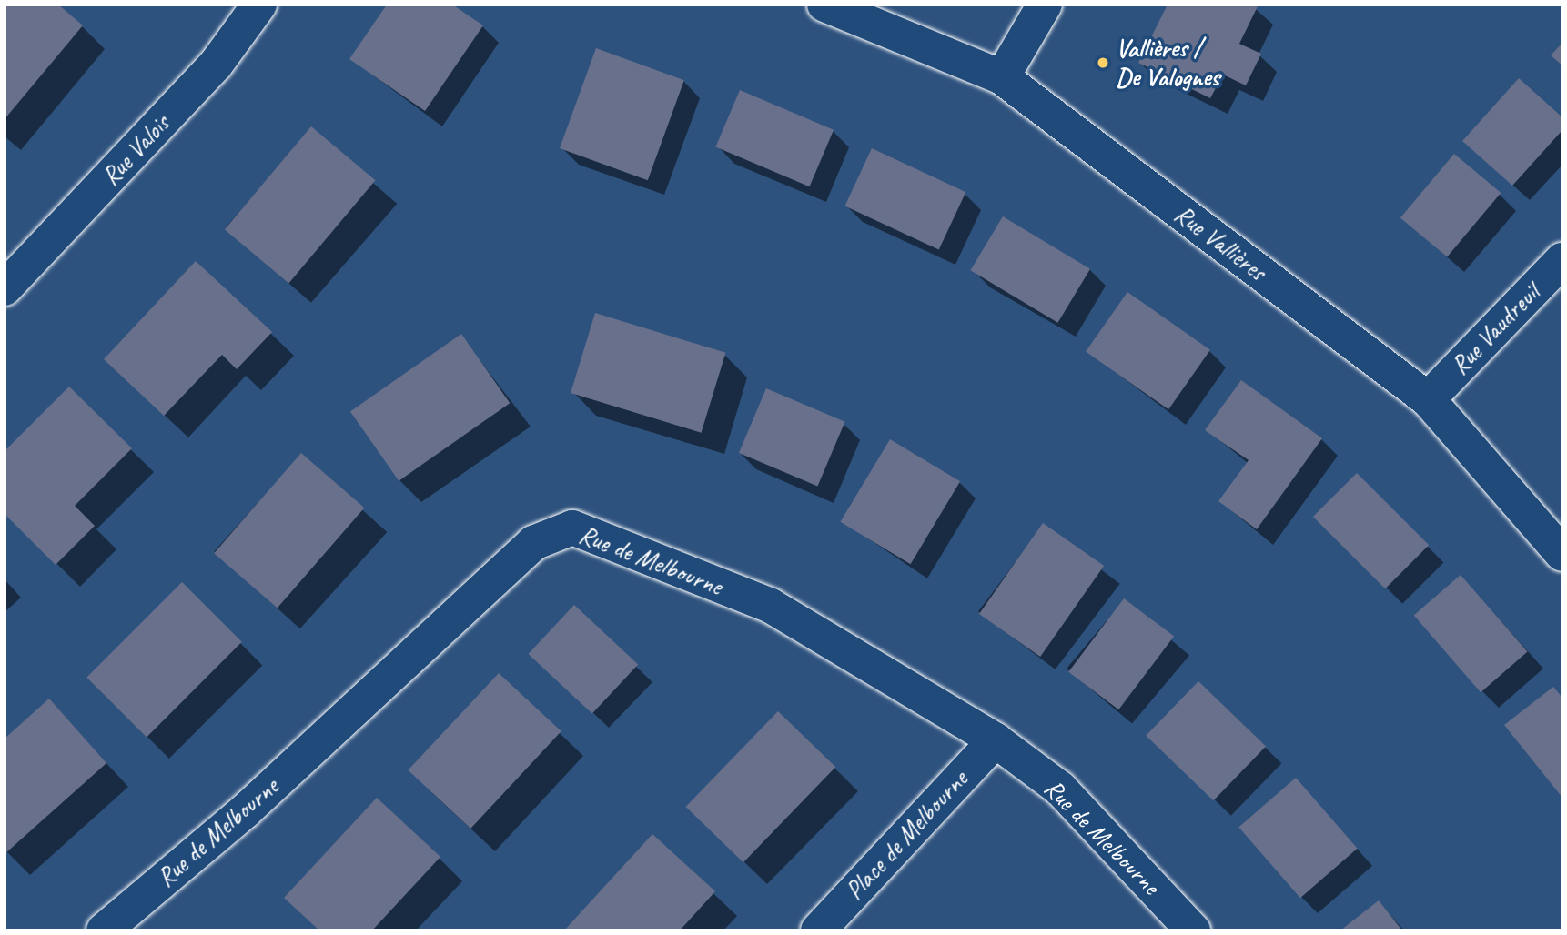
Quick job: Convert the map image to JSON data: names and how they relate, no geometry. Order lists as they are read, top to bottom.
{
  "streets": {
    "street": [
      "Rue Valois",
      "Rue Vallières",
      "Rue Vaudreuil",
      "Rue de Melbourne",
      "Place de Melbourne"
    ]
  },
  "crossings": [
    ["Rue Vallières", "Rue Vaudreuil"],
    ["Rue de Melbourne", "Place de Melbourne"]
  ],
  "places": ["Vallières / De Valognes"]
}
